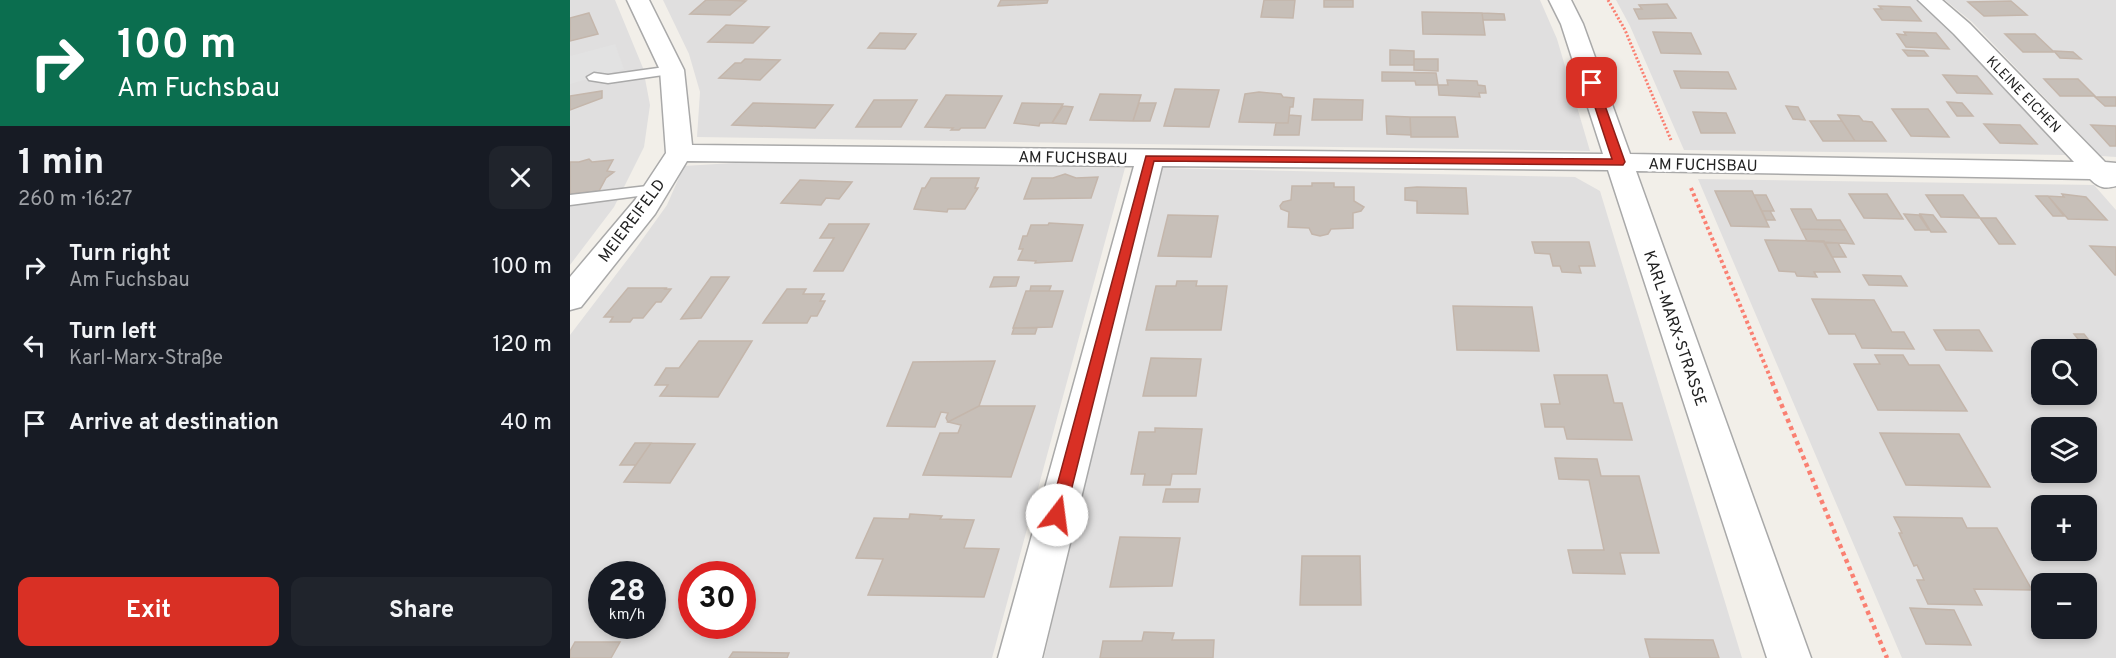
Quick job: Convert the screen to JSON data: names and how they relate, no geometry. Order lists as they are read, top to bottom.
{
  "streets": {
    "street": [
      "KLEINE EICHEN",
      "AM FUCHSBAU",
      "MEIEREIFELD",
      "KARL-MARX-STRASSE"
    ]
  },
  "crossings": [
    ["KLEINE EICHEN", "AM FUCHSBAU"],
    ["AM FUCHSBAU", "MEIEREIFELD"],
    ["AM FUCHSBAU", "KARL-MARX-STRASSE"]
  ],
  "page": {
    "turn": ["100 m", "Am Fuchsbau"],
    "heading": ["1 min", "260 m · 16:27"],
    "list": [
      {
        "name": "Turn right",
        "note": "Am Fuchsbau",
        "value": "100 m"
      },
      {
        "name": "Turn left",
        "note": "Karl-Marx-Straße",
        "value": "120 m"
      },
      {
        "name": "Arrive at destination",
        "value": "40 m"
      }
    ],
    "map_buttons": ["+", "−"],
    "speed": "28 km/h",
    "limit": "30",
    "buttons": ["Exit", "Share"]
  }
}
